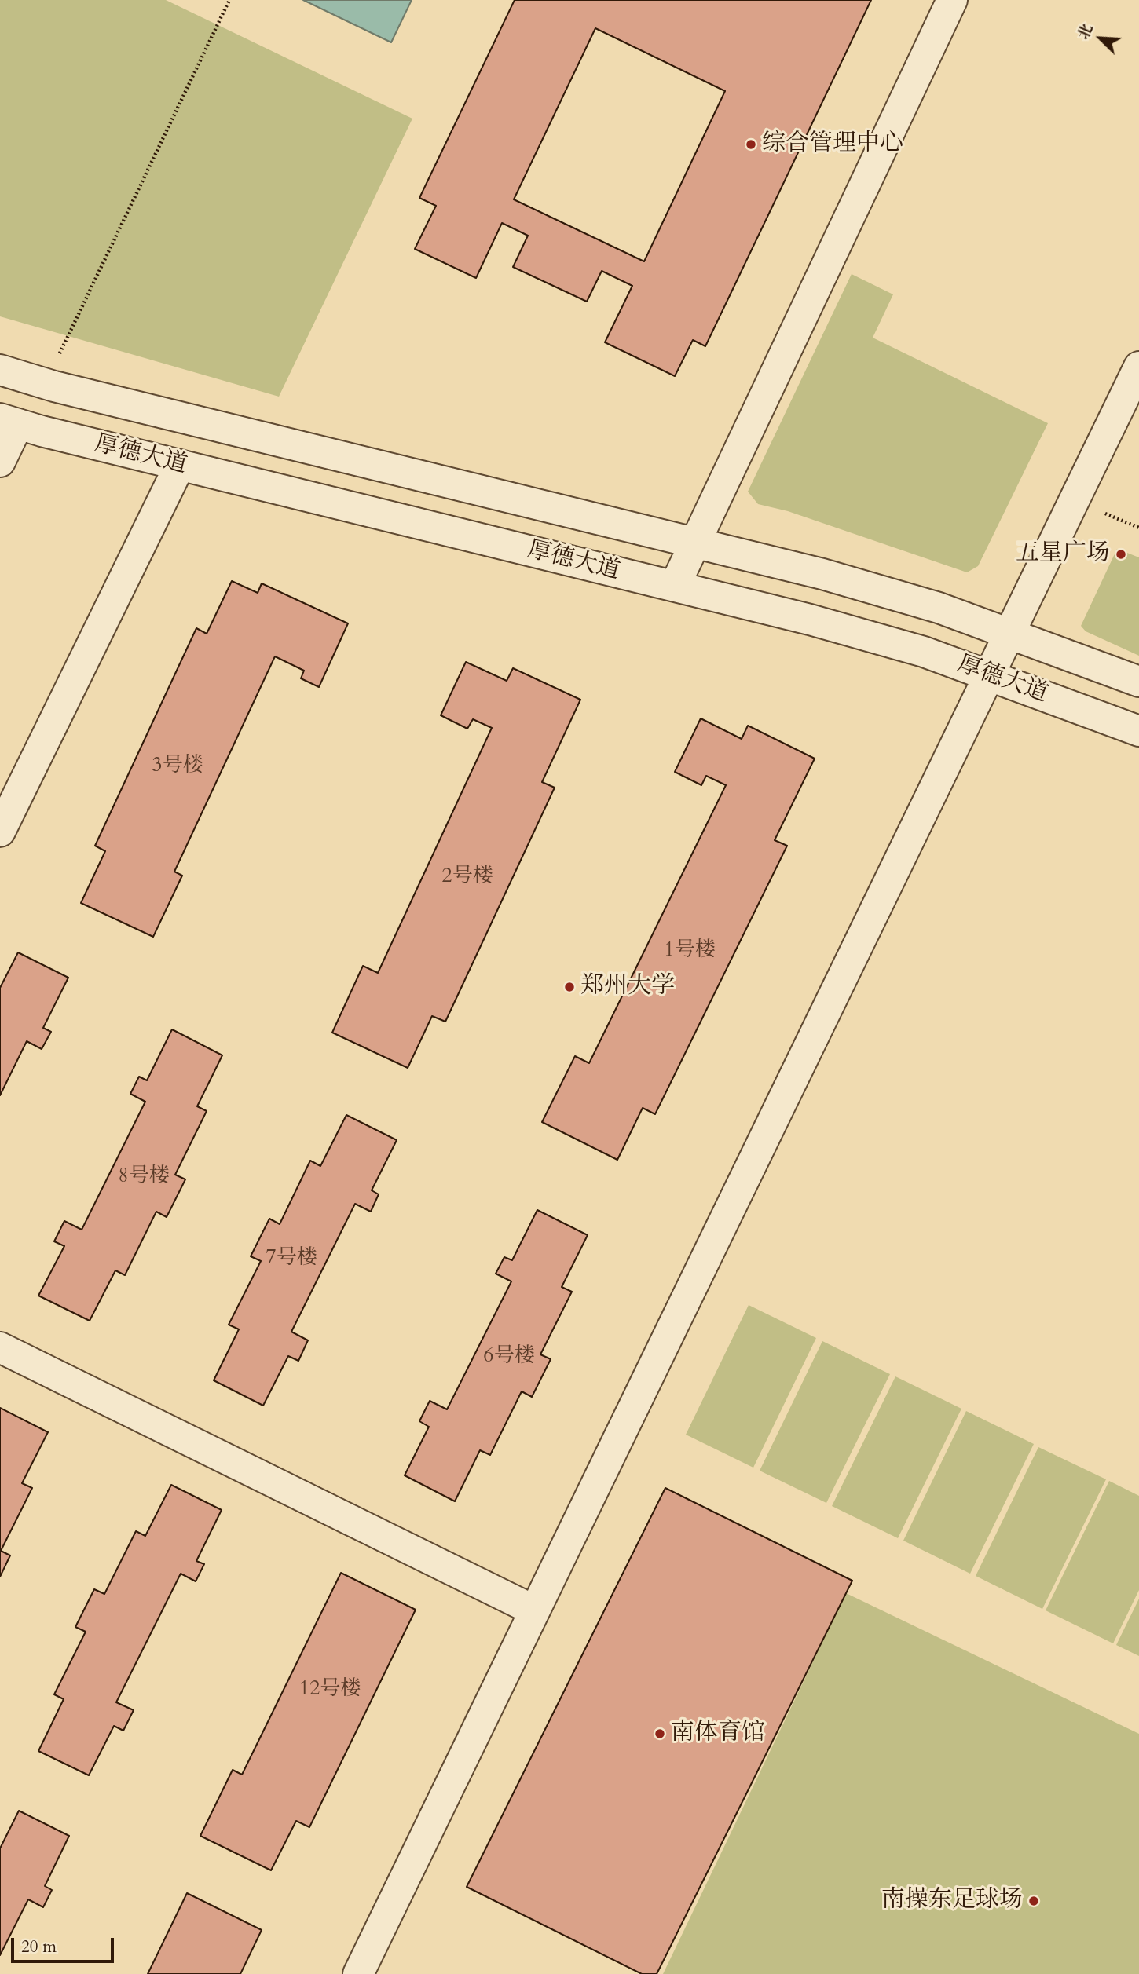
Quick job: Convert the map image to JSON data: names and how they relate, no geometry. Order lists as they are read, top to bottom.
{
  "streets": {
    "lane": ["厚德大道"]
  },
  "places": [
    "综合管理中心",
    "五星广场",
    "郑州大学",
    "南体育馆",
    "南操东足球场"
  ],
  "house_numbers": [
    "3号楼",
    "2号楼",
    "1号楼",
    "8号楼",
    "7号楼",
    "6号楼",
    "12号楼"
  ],
  "scale_bar": "20 m",
  "north": "top left"
}
